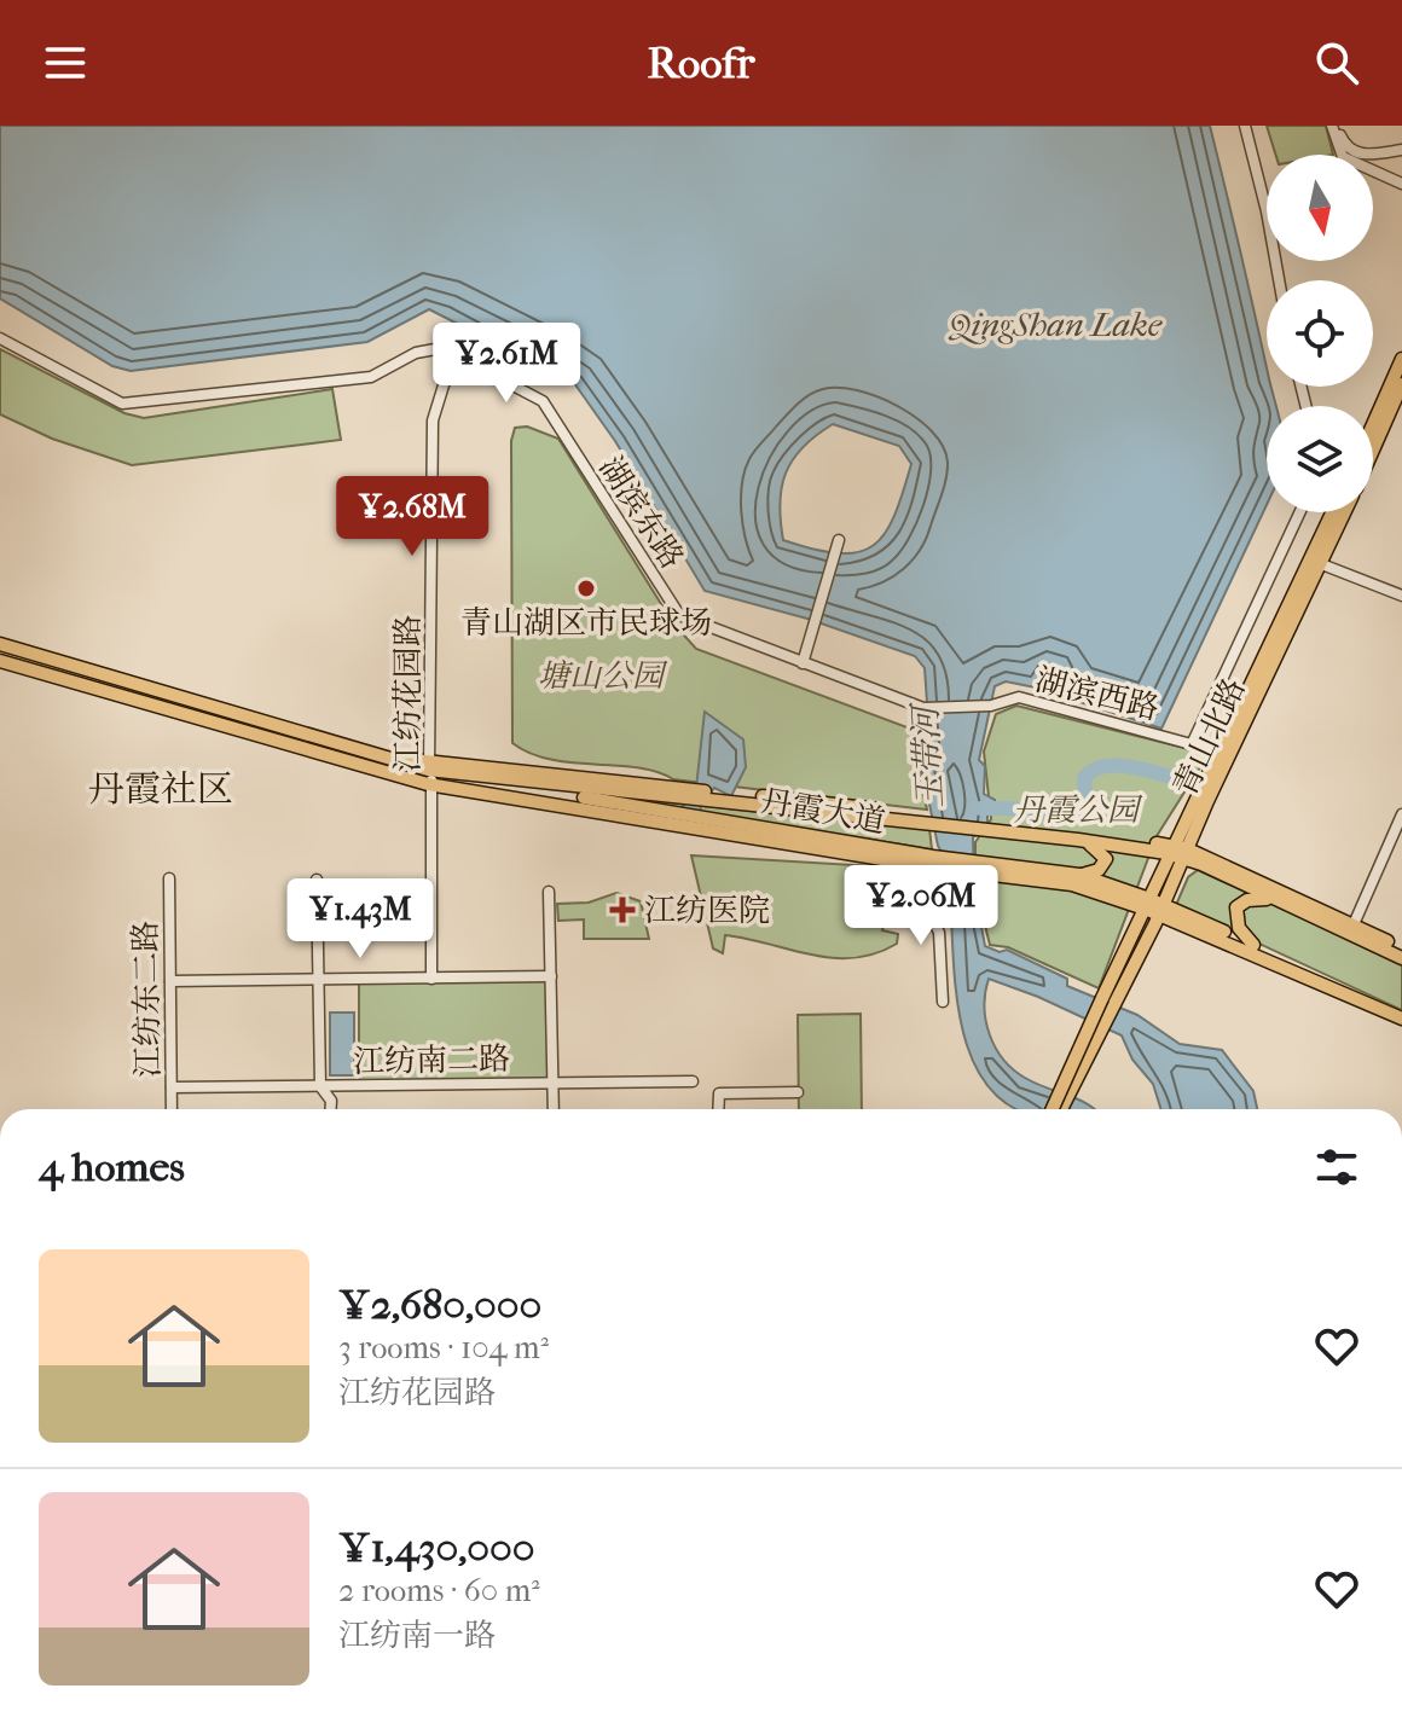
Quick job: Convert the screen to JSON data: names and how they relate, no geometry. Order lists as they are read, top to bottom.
{
  "streets": {
    "main road": ["青山北路", "丹霞大道"],
    "street": [
      "湖滨东路",
      "江纺花园路",
      "湖滨西路",
      "江纺东二路",
      "江纺南二路"
    ]
  },
  "crossings": [
    ["湖滨东路", "江纺花园路"],
    ["湖滨东路", "湖滨西路"],
    ["江纺花园路", "丹霞大道"],
    ["湖滨西路", "青山北路"],
    ["青山北路", "丹霞大道"],
    ["江纺东二路", "江纺南二路"]
  ],
  "districts": ["丹霞社区"],
  "water": ["QingShan Lake", "玉带河"],
  "parks": ["塘山公园", "丹霞公园"],
  "places": {
    "other": ["青山湖区市民球场"],
    "health": ["江纺医院"]
  },
  "north": "bottom",
  "page": {
    "header": "Roofr",
    "price": [
      "¥2.61M",
      "¥2.68M",
      "¥2.06M",
      "¥1.43M"
    ],
    "heading": "4 homes",
    "list": [
      {
        "name": "¥2,680,000",
        "note": "3 rooms · 104 m² · 江纺花园路"
      },
      {
        "name": "¥1,430,000",
        "note": "2 rooms · 60 m² · 江纺南一路"
      }
    ]
  }
}
